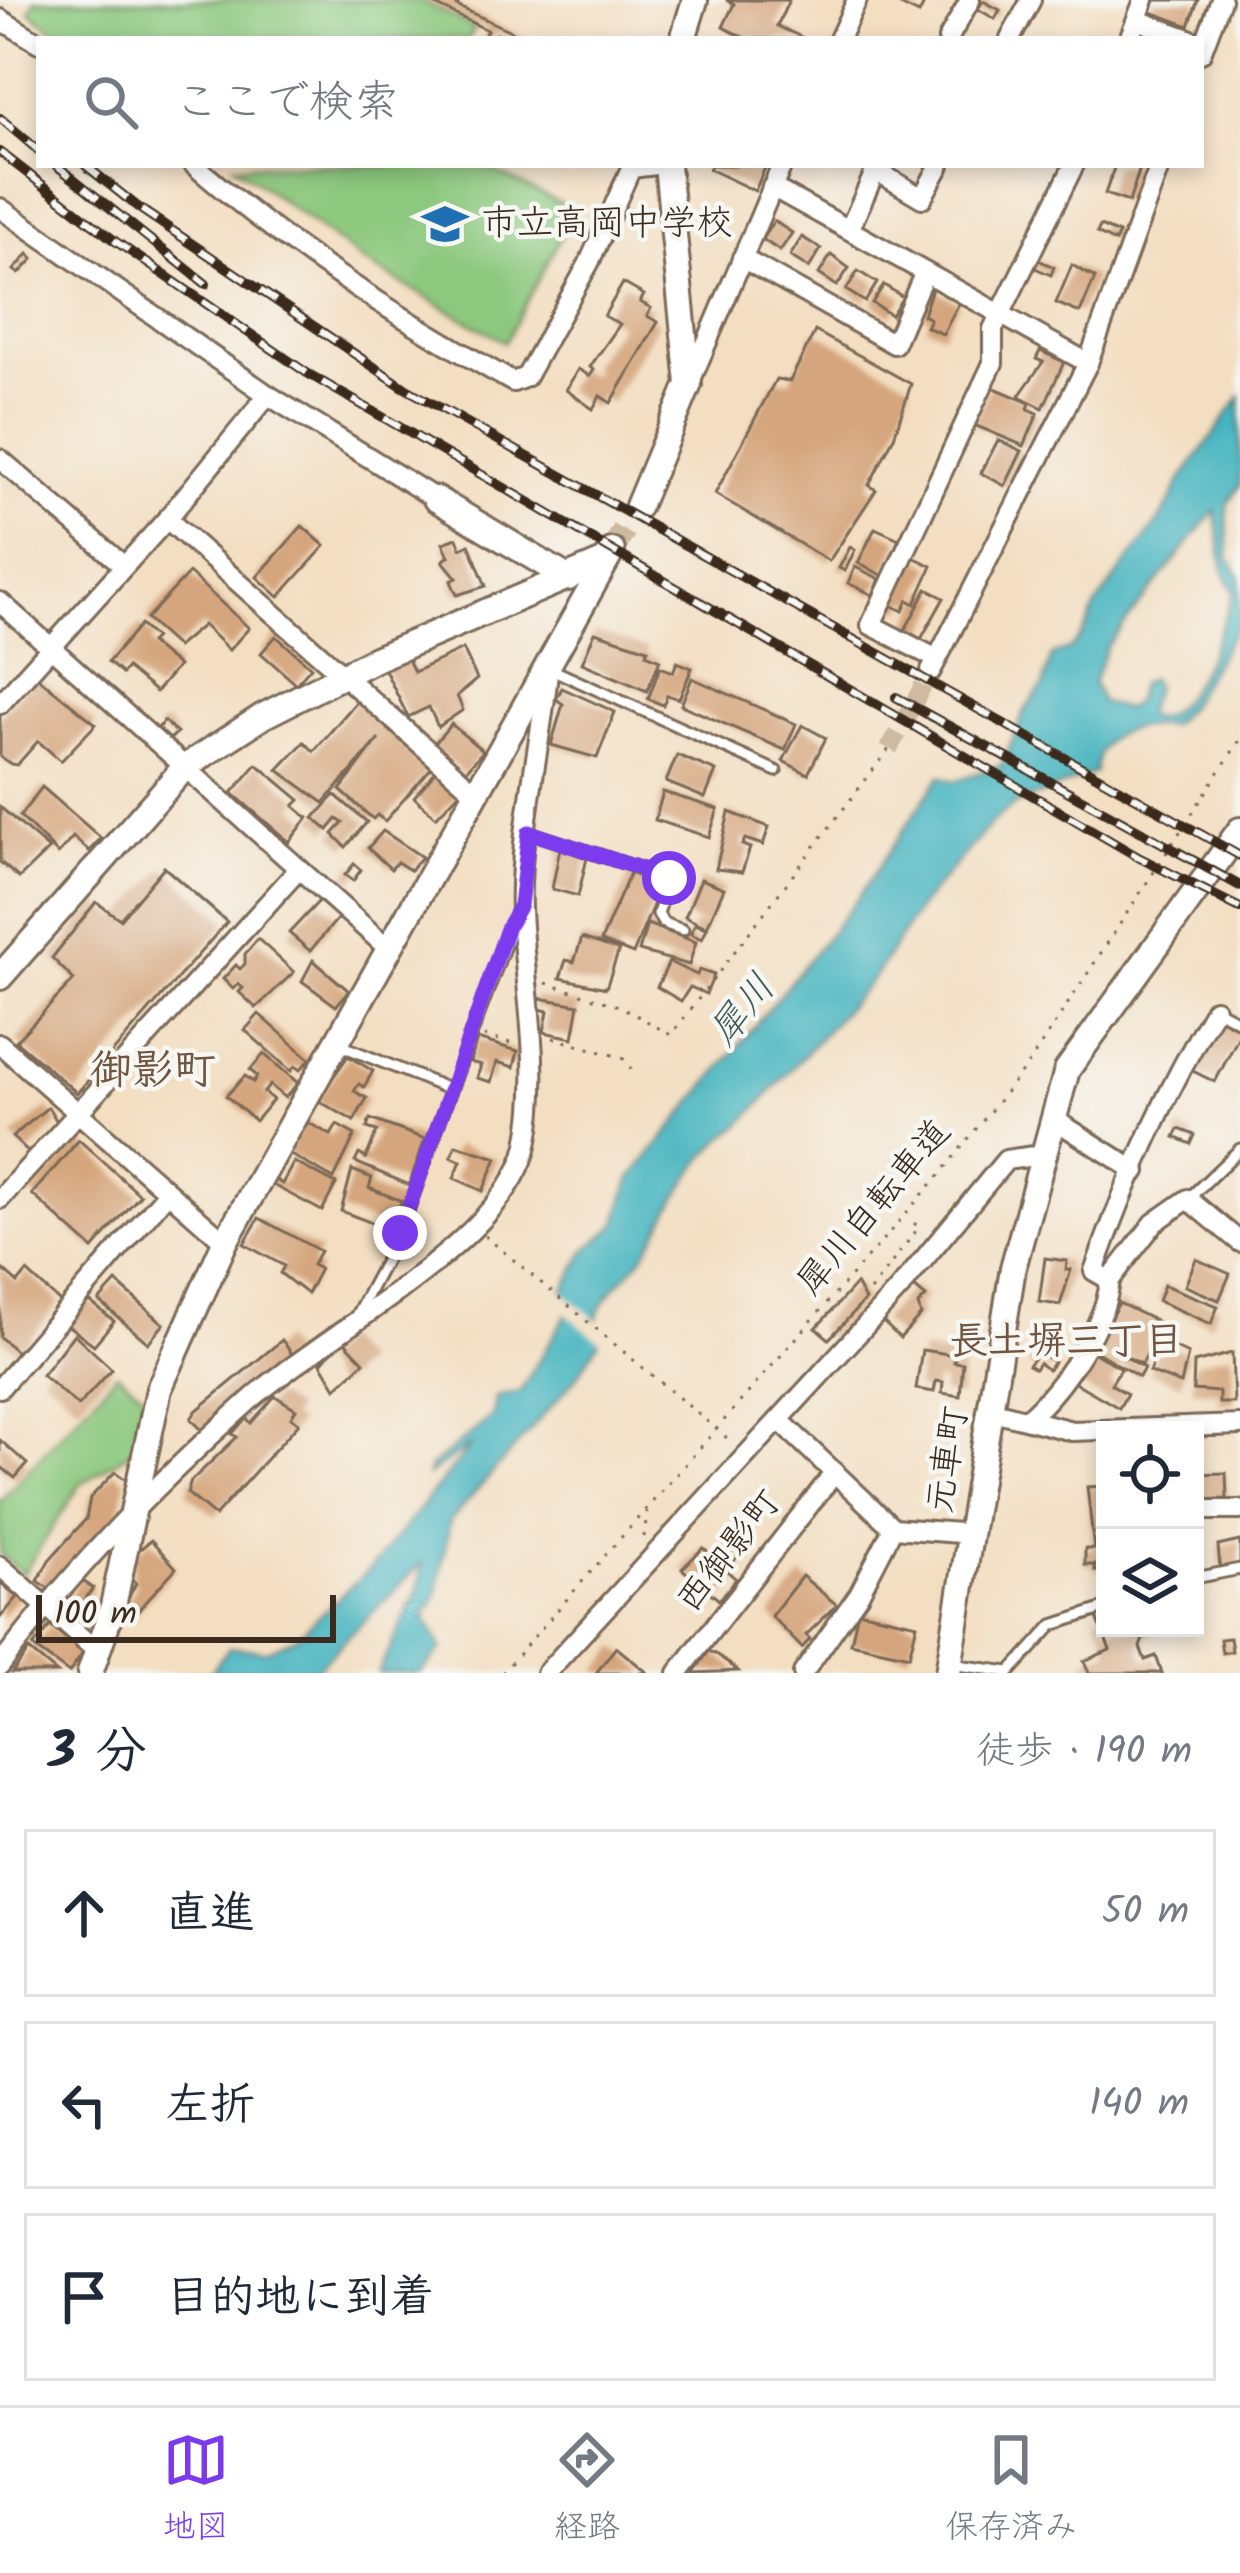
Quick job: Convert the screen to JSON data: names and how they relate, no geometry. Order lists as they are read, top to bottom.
{
  "streets": {
    "street": ["元車町", "西御影町"],
    "path": ["犀川自転車道"]
  },
  "districts": ["御影町", "長土塀三丁目"],
  "water": ["犀川"],
  "places": {
    "school or university": ["市立高岡中学校"]
  },
  "scale_bar": "100 m",
  "page": {
    "search": "ここで検索",
    "scale": "100 m",
    "heading": ["3 分", "徒歩 · 190 m"],
    "list": [
      ["直進", "50 m"],
      ["左折", "140 m"],
      "目的地に到着"
    ],
    "nav": ["地図", "経路", "保存済み"]
  }
}
